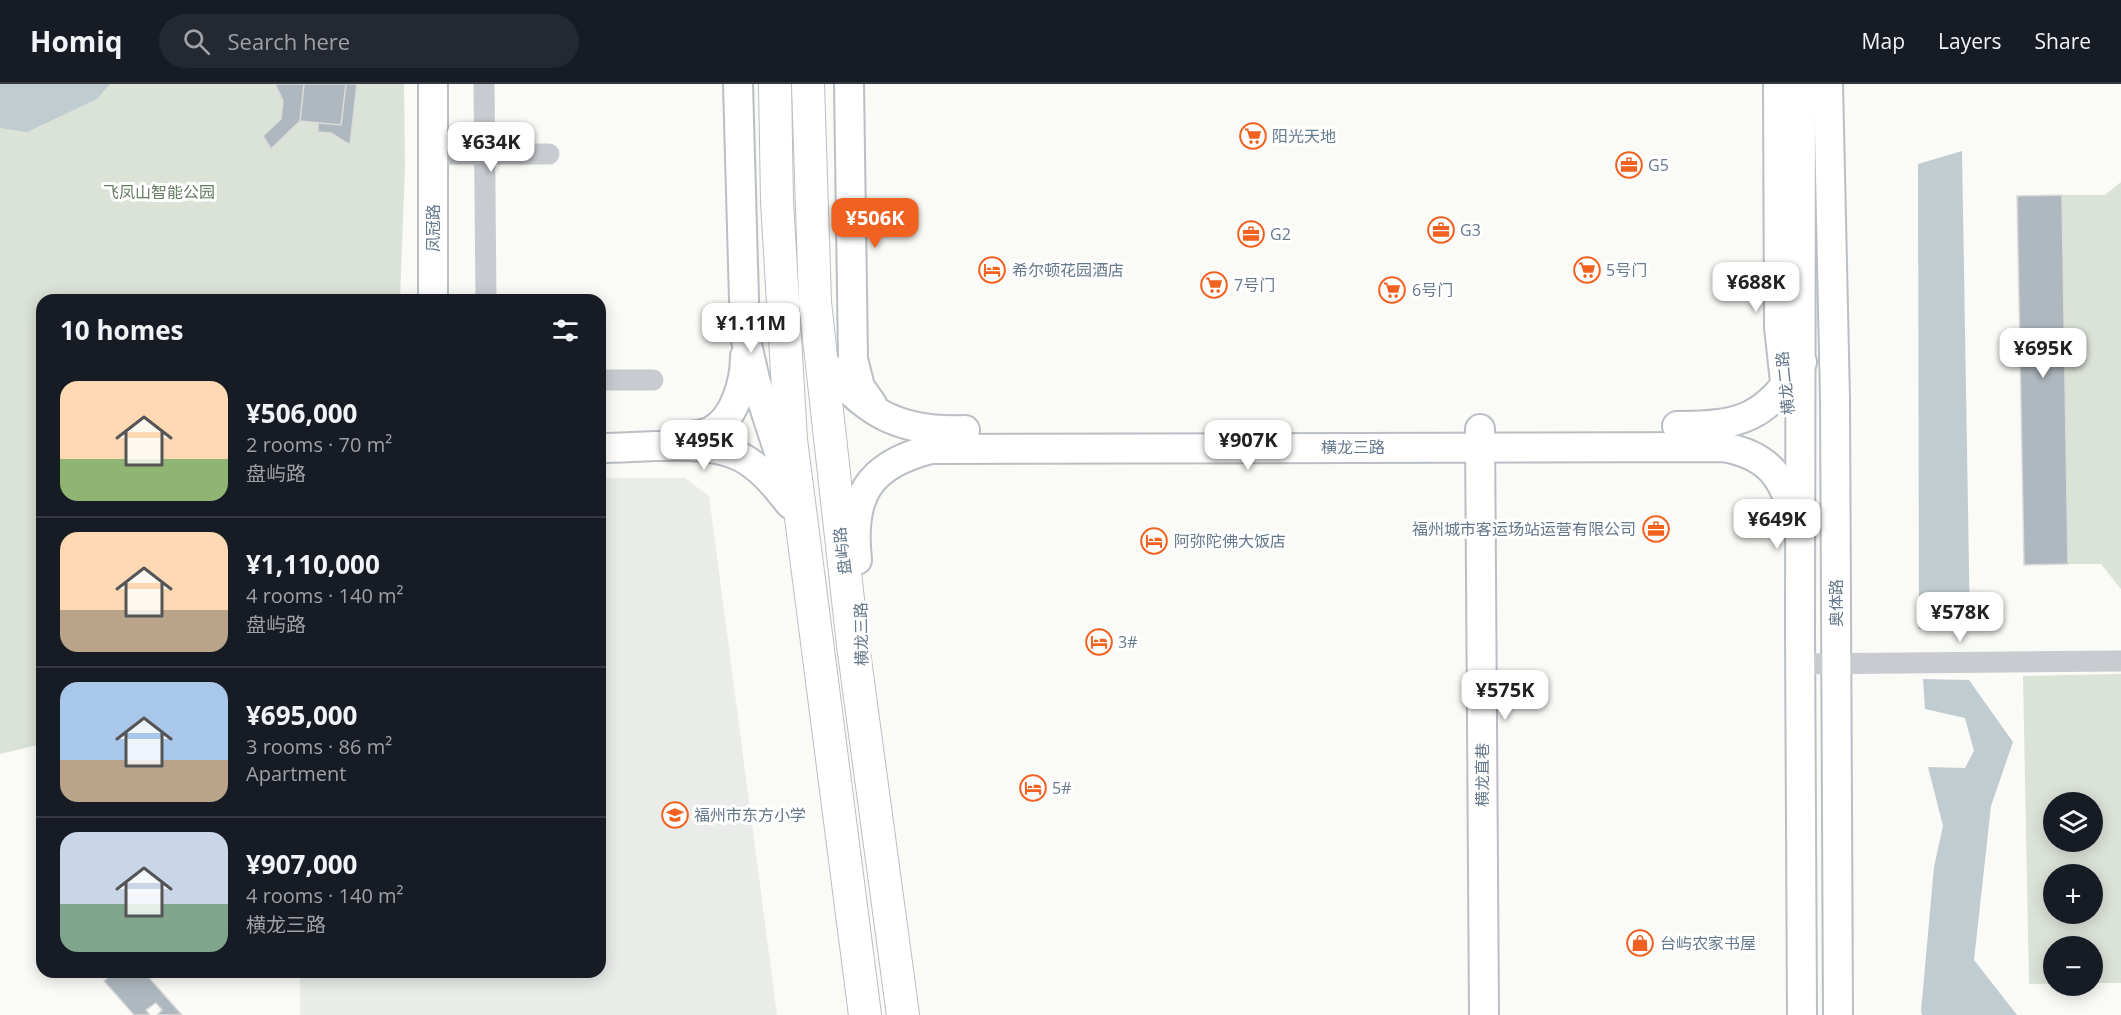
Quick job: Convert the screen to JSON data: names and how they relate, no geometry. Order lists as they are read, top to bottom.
{
  "streets": {
    "main road": [
      "凤冠路",
      "横龙二路",
      "横龙三路",
      "盘屿路",
      "奥体路",
      "横龙直巷"
    ]
  },
  "crossings": [
    ["横龙二路", "横龙三路"],
    ["横龙三路", "盘屿路"],
    ["横龙三路", "横龙直巷"]
  ],
  "parks": ["飞凤山智能公园"],
  "places": {
    "supermarket": [
      "阳光天地",
      "5号门",
      "7号门",
      "6号门"
    ],
    "office": [
      "G5",
      "G3",
      "G2",
      "福州城市客运场站运营有限公司"
    ],
    "hotel": [
      "希尔顿花园酒店",
      "阿弥陀佛大饭店",
      "3#",
      "5#"
    ],
    "school or university": ["福州市东方小学"],
    "shop": ["台屿农家书屋"]
  },
  "page": {
    "header": "Homiq",
    "search": "Search here",
    "nav": ["Map", "Layers", "Share"],
    "price": [
      "¥634K",
      "¥506K",
      "¥688K",
      "¥1.11M",
      "¥695K",
      "¥495K",
      "¥907K",
      "¥649K",
      "¥578K",
      "¥575K"
    ],
    "heading": "10 homes",
    "list": [
      {
        "name": "¥506,000",
        "note": "2 rooms · 70 m² · 盘屿路"
      },
      {
        "name": "¥1,110,000",
        "note": "4 rooms · 140 m² · 盘屿路"
      },
      {
        "name": "¥695,000",
        "note": "3 rooms · 86 m² · Apartment"
      },
      {
        "name": "¥907,000",
        "note": "4 rooms · 140 m² · 横龙三路"
      }
    ],
    "map_buttons": ["+", "−"]
  }
}
